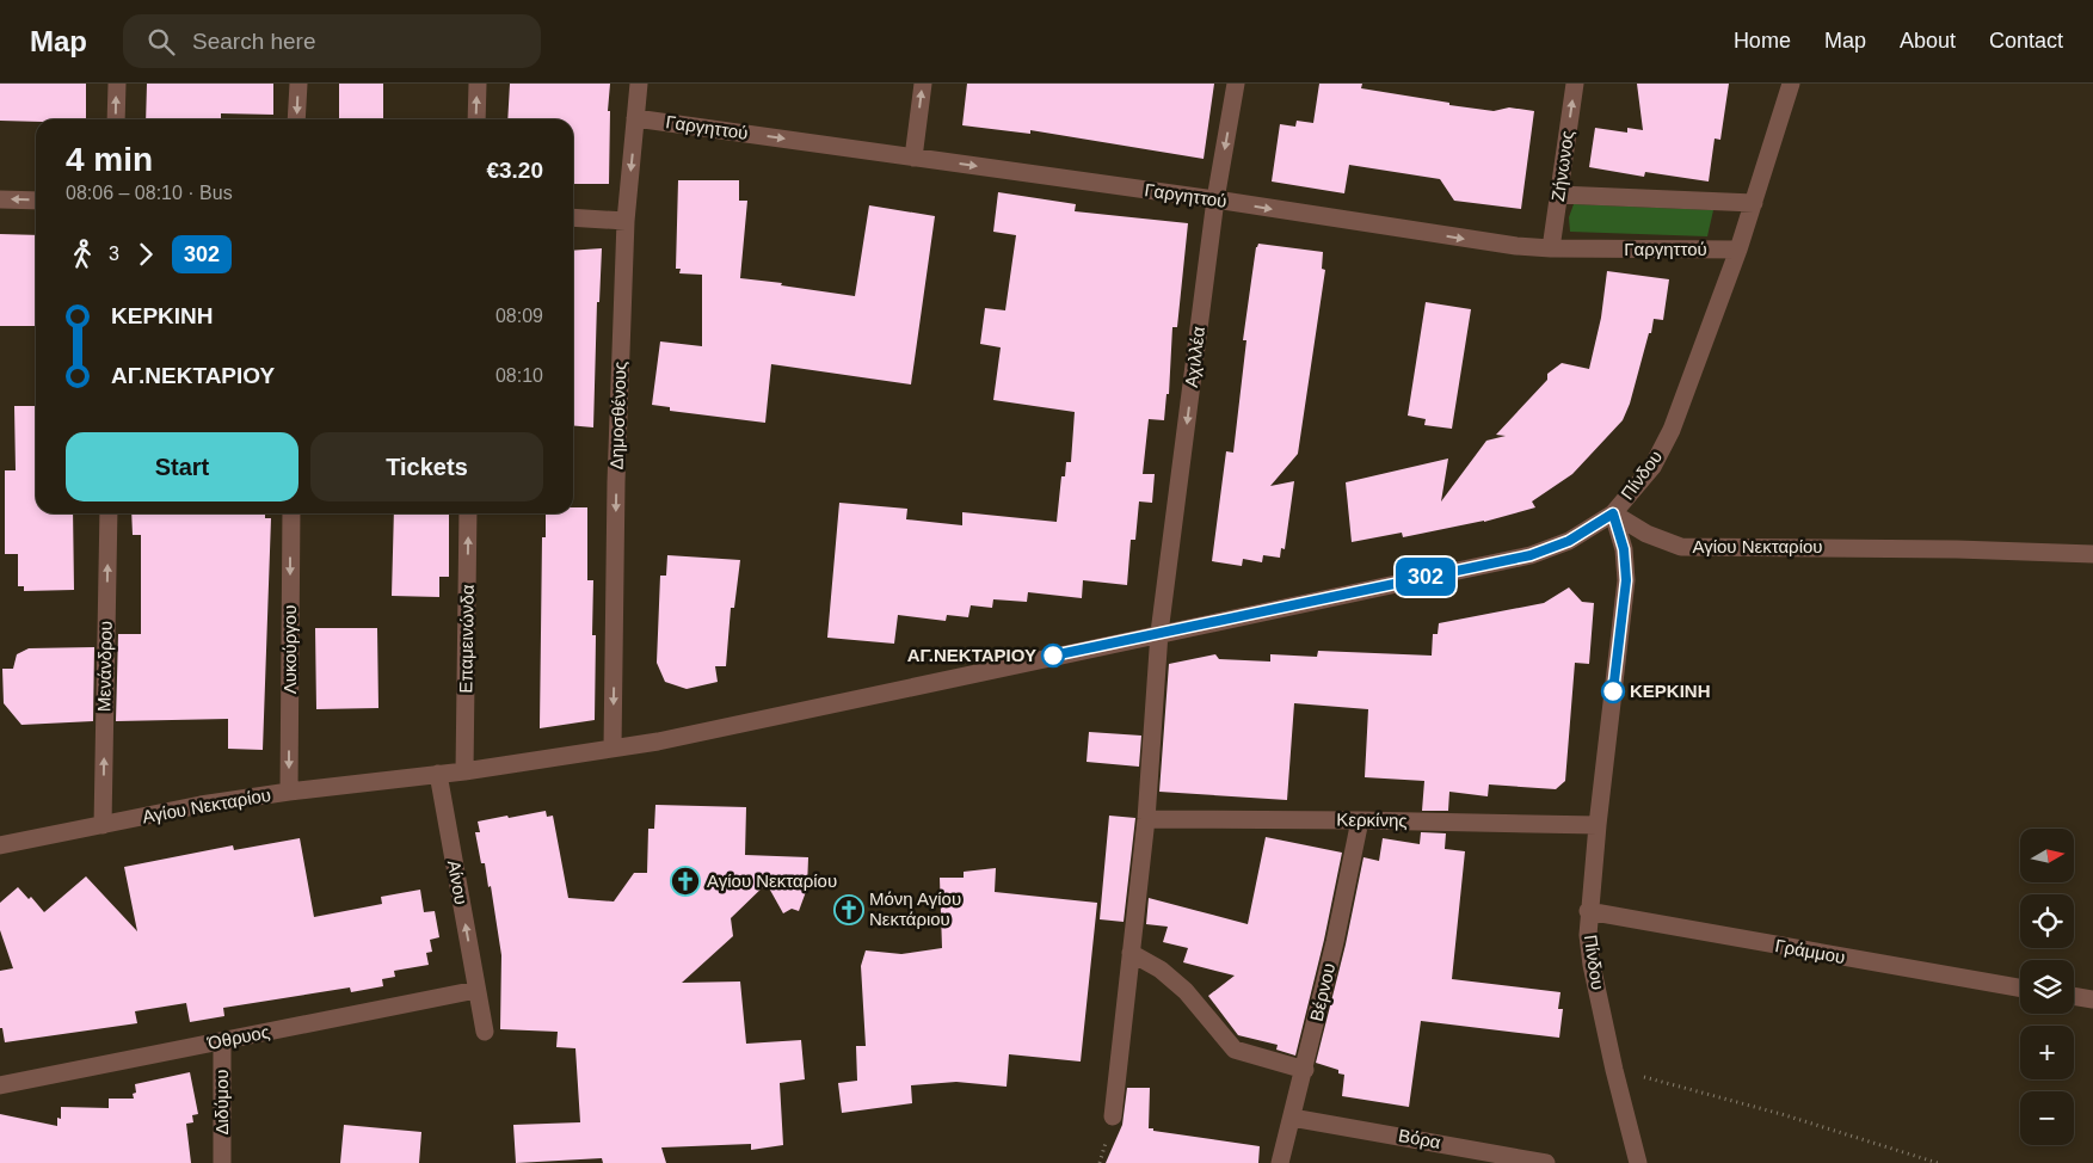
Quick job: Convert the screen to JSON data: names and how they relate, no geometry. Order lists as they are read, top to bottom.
{
  "streets": {
    "street": [
      "Γαργηττού",
      "Ζήνωνος",
      "Αχιλλέα",
      "Δημοσθένους",
      "Πίνδου",
      "Αγίου Νεκταρίου",
      "Επαμεινώνδα",
      "Λυκούργου",
      "Μενάνδρου",
      "Κερκίνης",
      "Αίνου",
      "Γράμμου",
      "Βέρνου",
      "Όθρυος",
      "Διδύμου",
      "Βόρα"
    ]
  },
  "crossings": [
    ["Γαργηττού", "Ζήνωνος"],
    ["Γαργηττού", "Αχιλλέα"],
    ["Γαργηττού", "Δημοσθένους"],
    ["Γαργηττού", "Πίνδου"],
    ["Αχιλλέα", "Αγίου Νεκταρίου"],
    ["Αχιλλέα", "Κερκίνης"],
    ["Δημοσθένους", "Αγίου Νεκταρίου"],
    ["Πίνδου", "Αγίου Νεκταρίου"],
    ["Πίνδου", "Κερκίνης"],
    ["Πίνδου", "Γράμμου"],
    ["Αγίου Νεκταρίου", "Επαμεινώνδα"],
    ["Αγίου Νεκταρίου", "Λυκούργου"],
    ["Αγίου Νεκταρίου", "Μενάνδρου"],
    ["Αγίου Νεκταρίου", "Αίνου"],
    ["Κερκίνης", "Βέρνου"],
    ["Αίνου", "Όθρυος"],
    ["Βέρνου", "Βόρα"],
    ["Όθρυος", "Διδύμου"]
  ],
  "one_way": [
    "Γαργηττού",
    "Ζήνωνος",
    "Αχιλλέα",
    "Δημοσθένους",
    "Επαμεινώνδα",
    "Λυκούργου",
    "Μενάνδρου",
    "Αίνου"
  ],
  "places": {
    "other": ["ΑΓ.ΝΕΚΤΑΡΙΟΥ", "ΚΕΡΚΙΝΗ"],
    "church": ["Αγίου Νεκταρίου", "Μόνη Αγίου Νεκτάριου"]
  },
  "lines": ["bus line 302"],
  "north": "right",
  "page": {
    "header": "Map",
    "search": "Search here",
    "nav": [
      "Home",
      "Map",
      "About",
      "Contact"
    ],
    "on_map": "302",
    "heading": ["4 min", "08:06 – 08:10 · Bus", "€3.20"],
    "legs": ["3", "302"],
    "list": [
      {
        "name": "ΚΕΡΚΙΝΗ",
        "value": "08:09"
      },
      {
        "name": "ΑΓ.ΝΕΚΤΑΡΙΟΥ",
        "value": "08:10"
      }
    ],
    "buttons": ["Start", "Tickets"],
    "map_buttons": ["+", "−"]
  }
}
